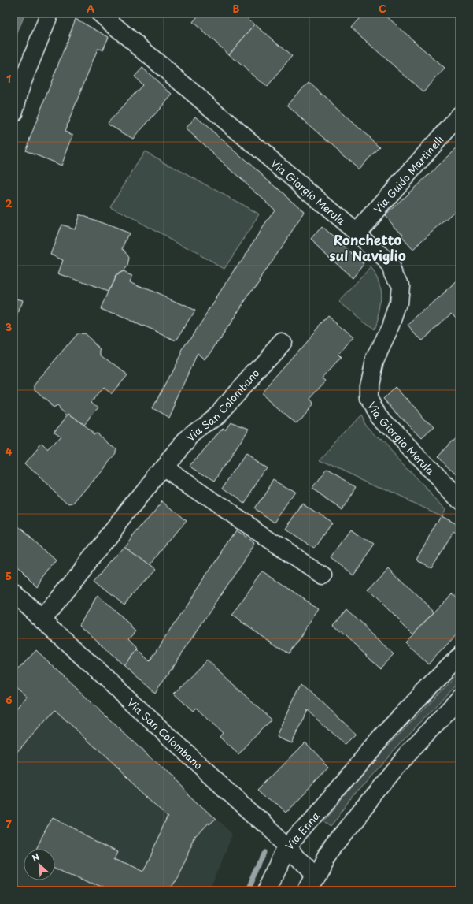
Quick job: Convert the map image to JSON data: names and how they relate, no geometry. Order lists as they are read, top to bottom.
{
  "streets": {
    "street": [
      "Via Guido Martinelli",
      "Via Giorgio Merula",
      "Via San Colombano",
      "Via Enna"
    ]
  },
  "crossings": [
    ["Via Guido Martinelli", "Via Giorgio Merula"],
    ["Via San Colombano", "Via Enna"]
  ],
  "districts": ["Ronchetto sul Naviglio"],
  "north": "top left",
  "grid": {
    "columns": ["A", "B", "C"],
    "rows": [
      "1",
      "2",
      "3",
      "4",
      "5",
      "6",
      "7"
    ]
  }
}
